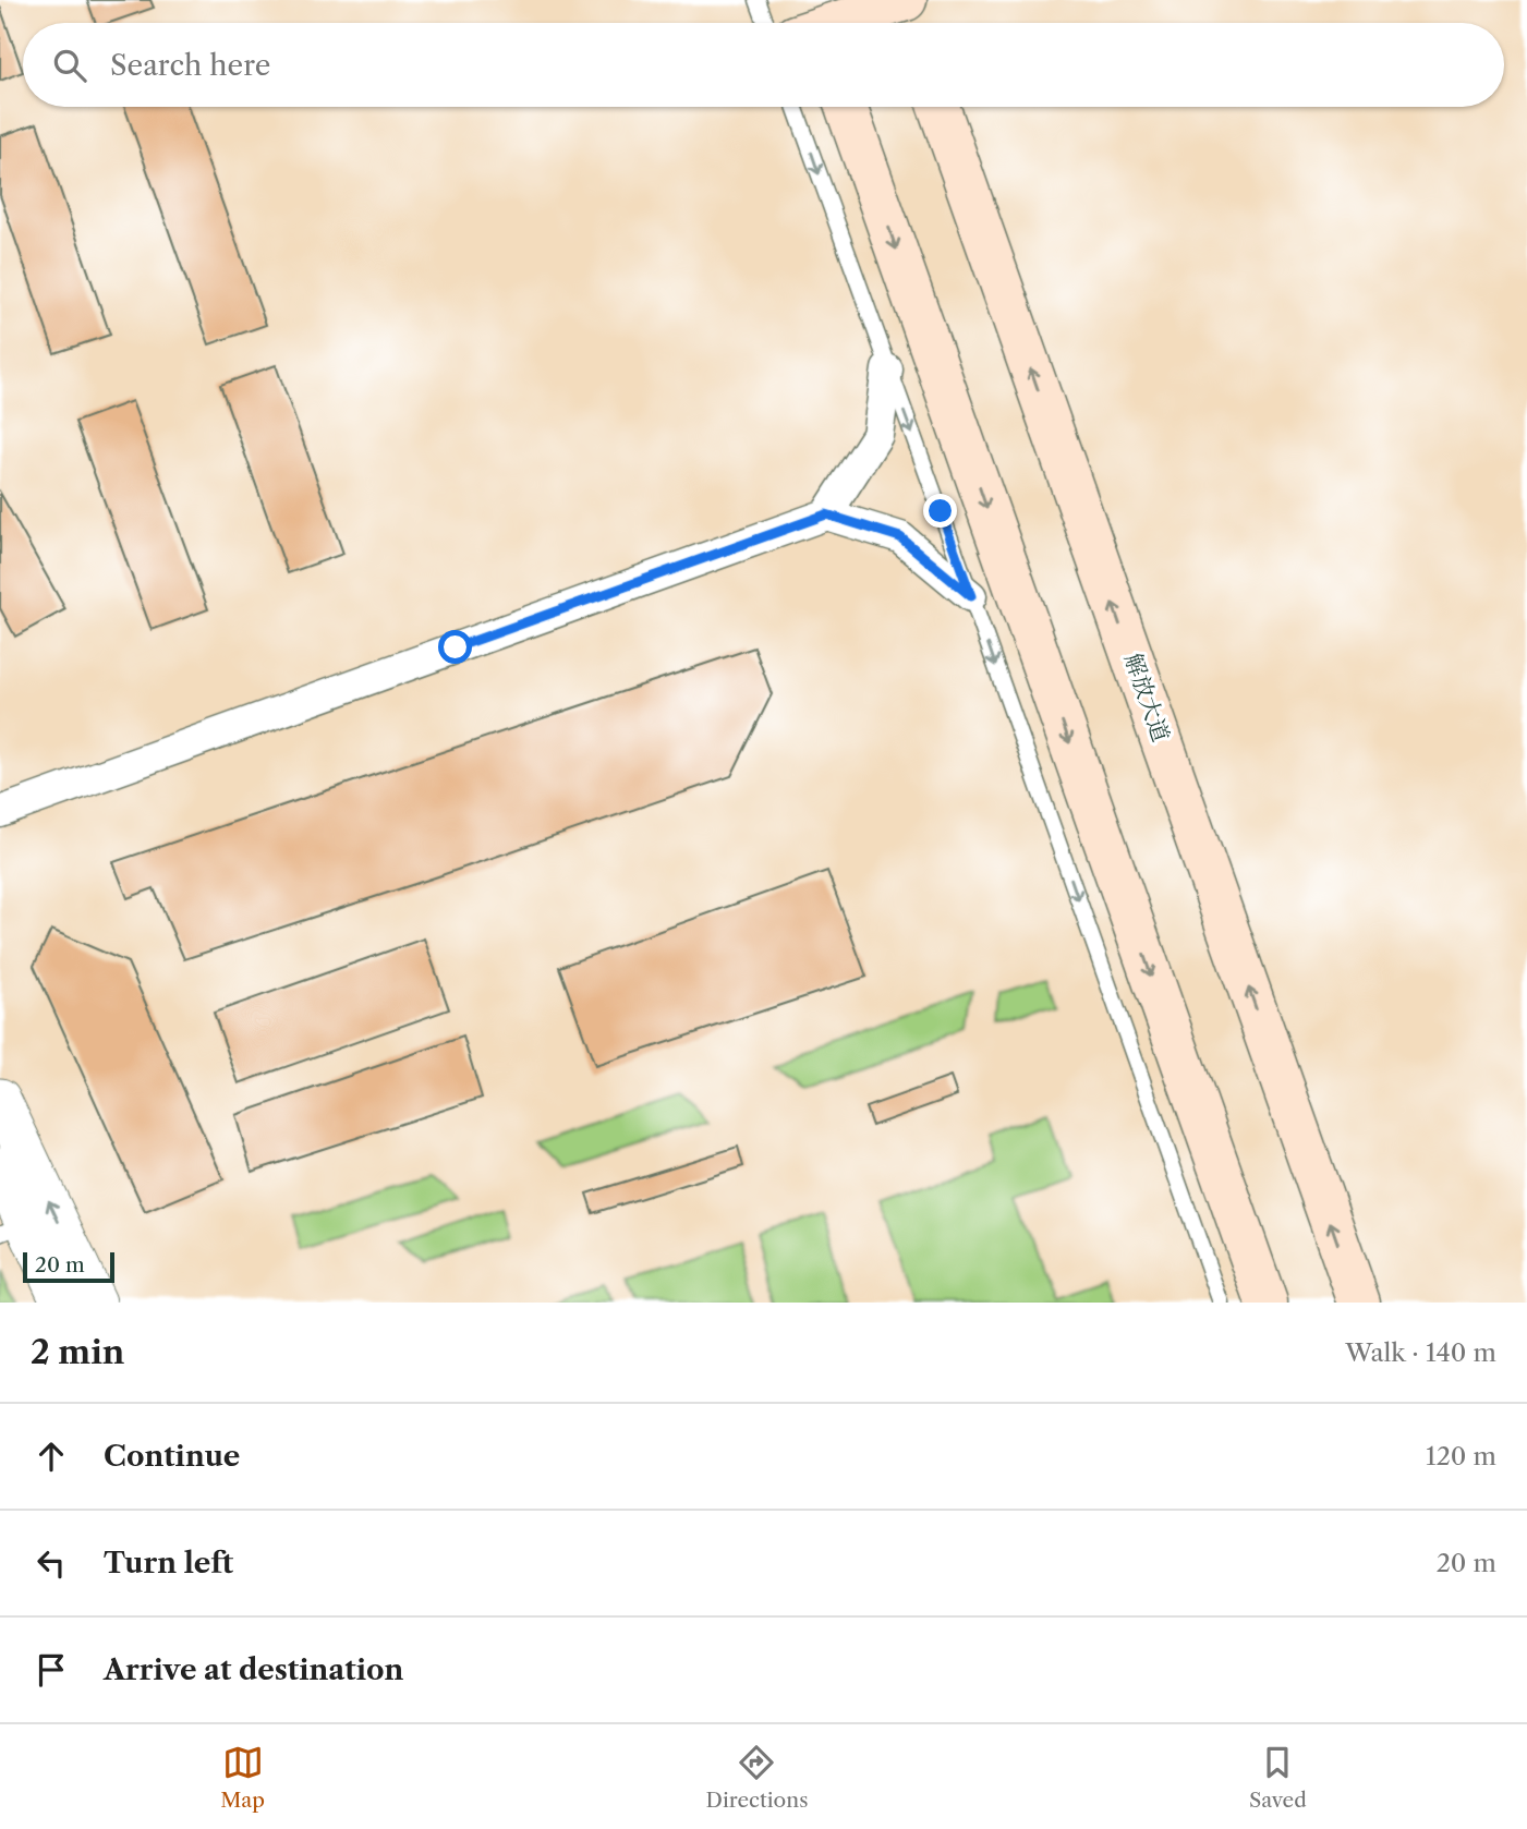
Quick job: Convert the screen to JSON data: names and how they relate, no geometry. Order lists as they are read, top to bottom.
{
  "streets": {
    "main road": ["解放大道"]
  },
  "scale_bar": "20 m",
  "page": {
    "search": "Search here",
    "scale": "20 m",
    "heading": ["2 min", "Walk · 140 m"],
    "list": [
      ["Continue", "120 m"],
      ["Turn left", "20 m"],
      "Arrive at destination"
    ],
    "nav": ["Map", "Directions", "Saved"]
  }
}
